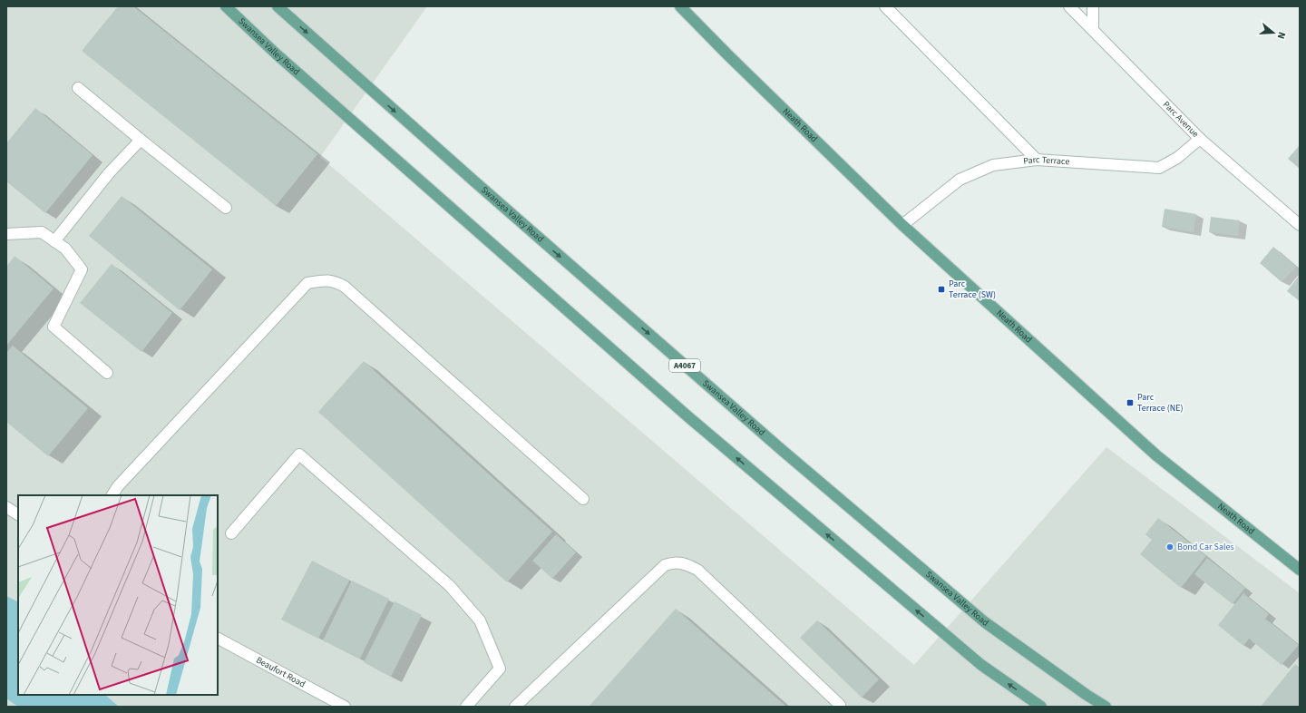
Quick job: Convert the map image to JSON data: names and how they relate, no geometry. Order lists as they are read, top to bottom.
{
  "streets": {
    "main road": ["Swansea Valley Road", "Neath Road", "A4067"],
    "street": ["Parc Avenue", "Parc Terrace", "Beaufort Road"]
  },
  "crossings": [
    ["Parc Avenue", "Parc Terrace"],
    ["Neath Road", "Parc Terrace"]
  ],
  "places": {
    "transit": ["Parc Terrace (SW)", "Parc Terrace (NE)"],
    "other": ["Bond Car Sales"]
  },
  "north": "right"
}
